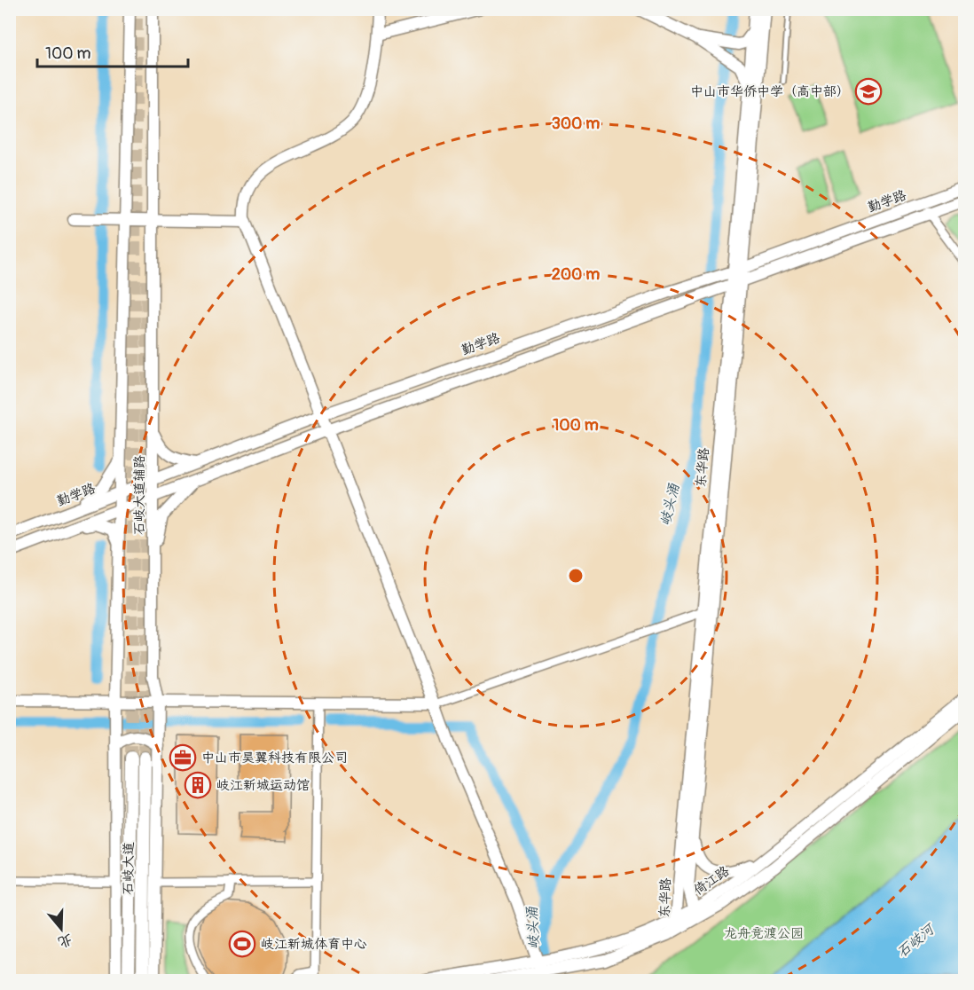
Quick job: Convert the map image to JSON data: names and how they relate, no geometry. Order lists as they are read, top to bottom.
{
  "streets": {
    "main road": [
      "勤学路",
      "东华路",
      "石岐大道辅路",
      "石岐大道",
      "倚江路"
    ]
  },
  "crossings": [
    ["勤学路", "东华路"],
    ["勤学路", "石岐大道辅路"],
    ["东华路", "倚江路"]
  ],
  "water": ["岐头涌", "石岐河"],
  "parks": ["龙舟竞渡公园"],
  "places": {
    "school or university": ["中山市华侨中学（高中部）"],
    "office": ["中山市昊翼科技有限公司"],
    "building": ["岐江新城运动馆"],
    "sports": ["岐江新城体育中心"]
  },
  "scale_bar": "100 m",
  "north": "bottom",
  "rings": ["300 m", "200 m", "100 m"]
}
